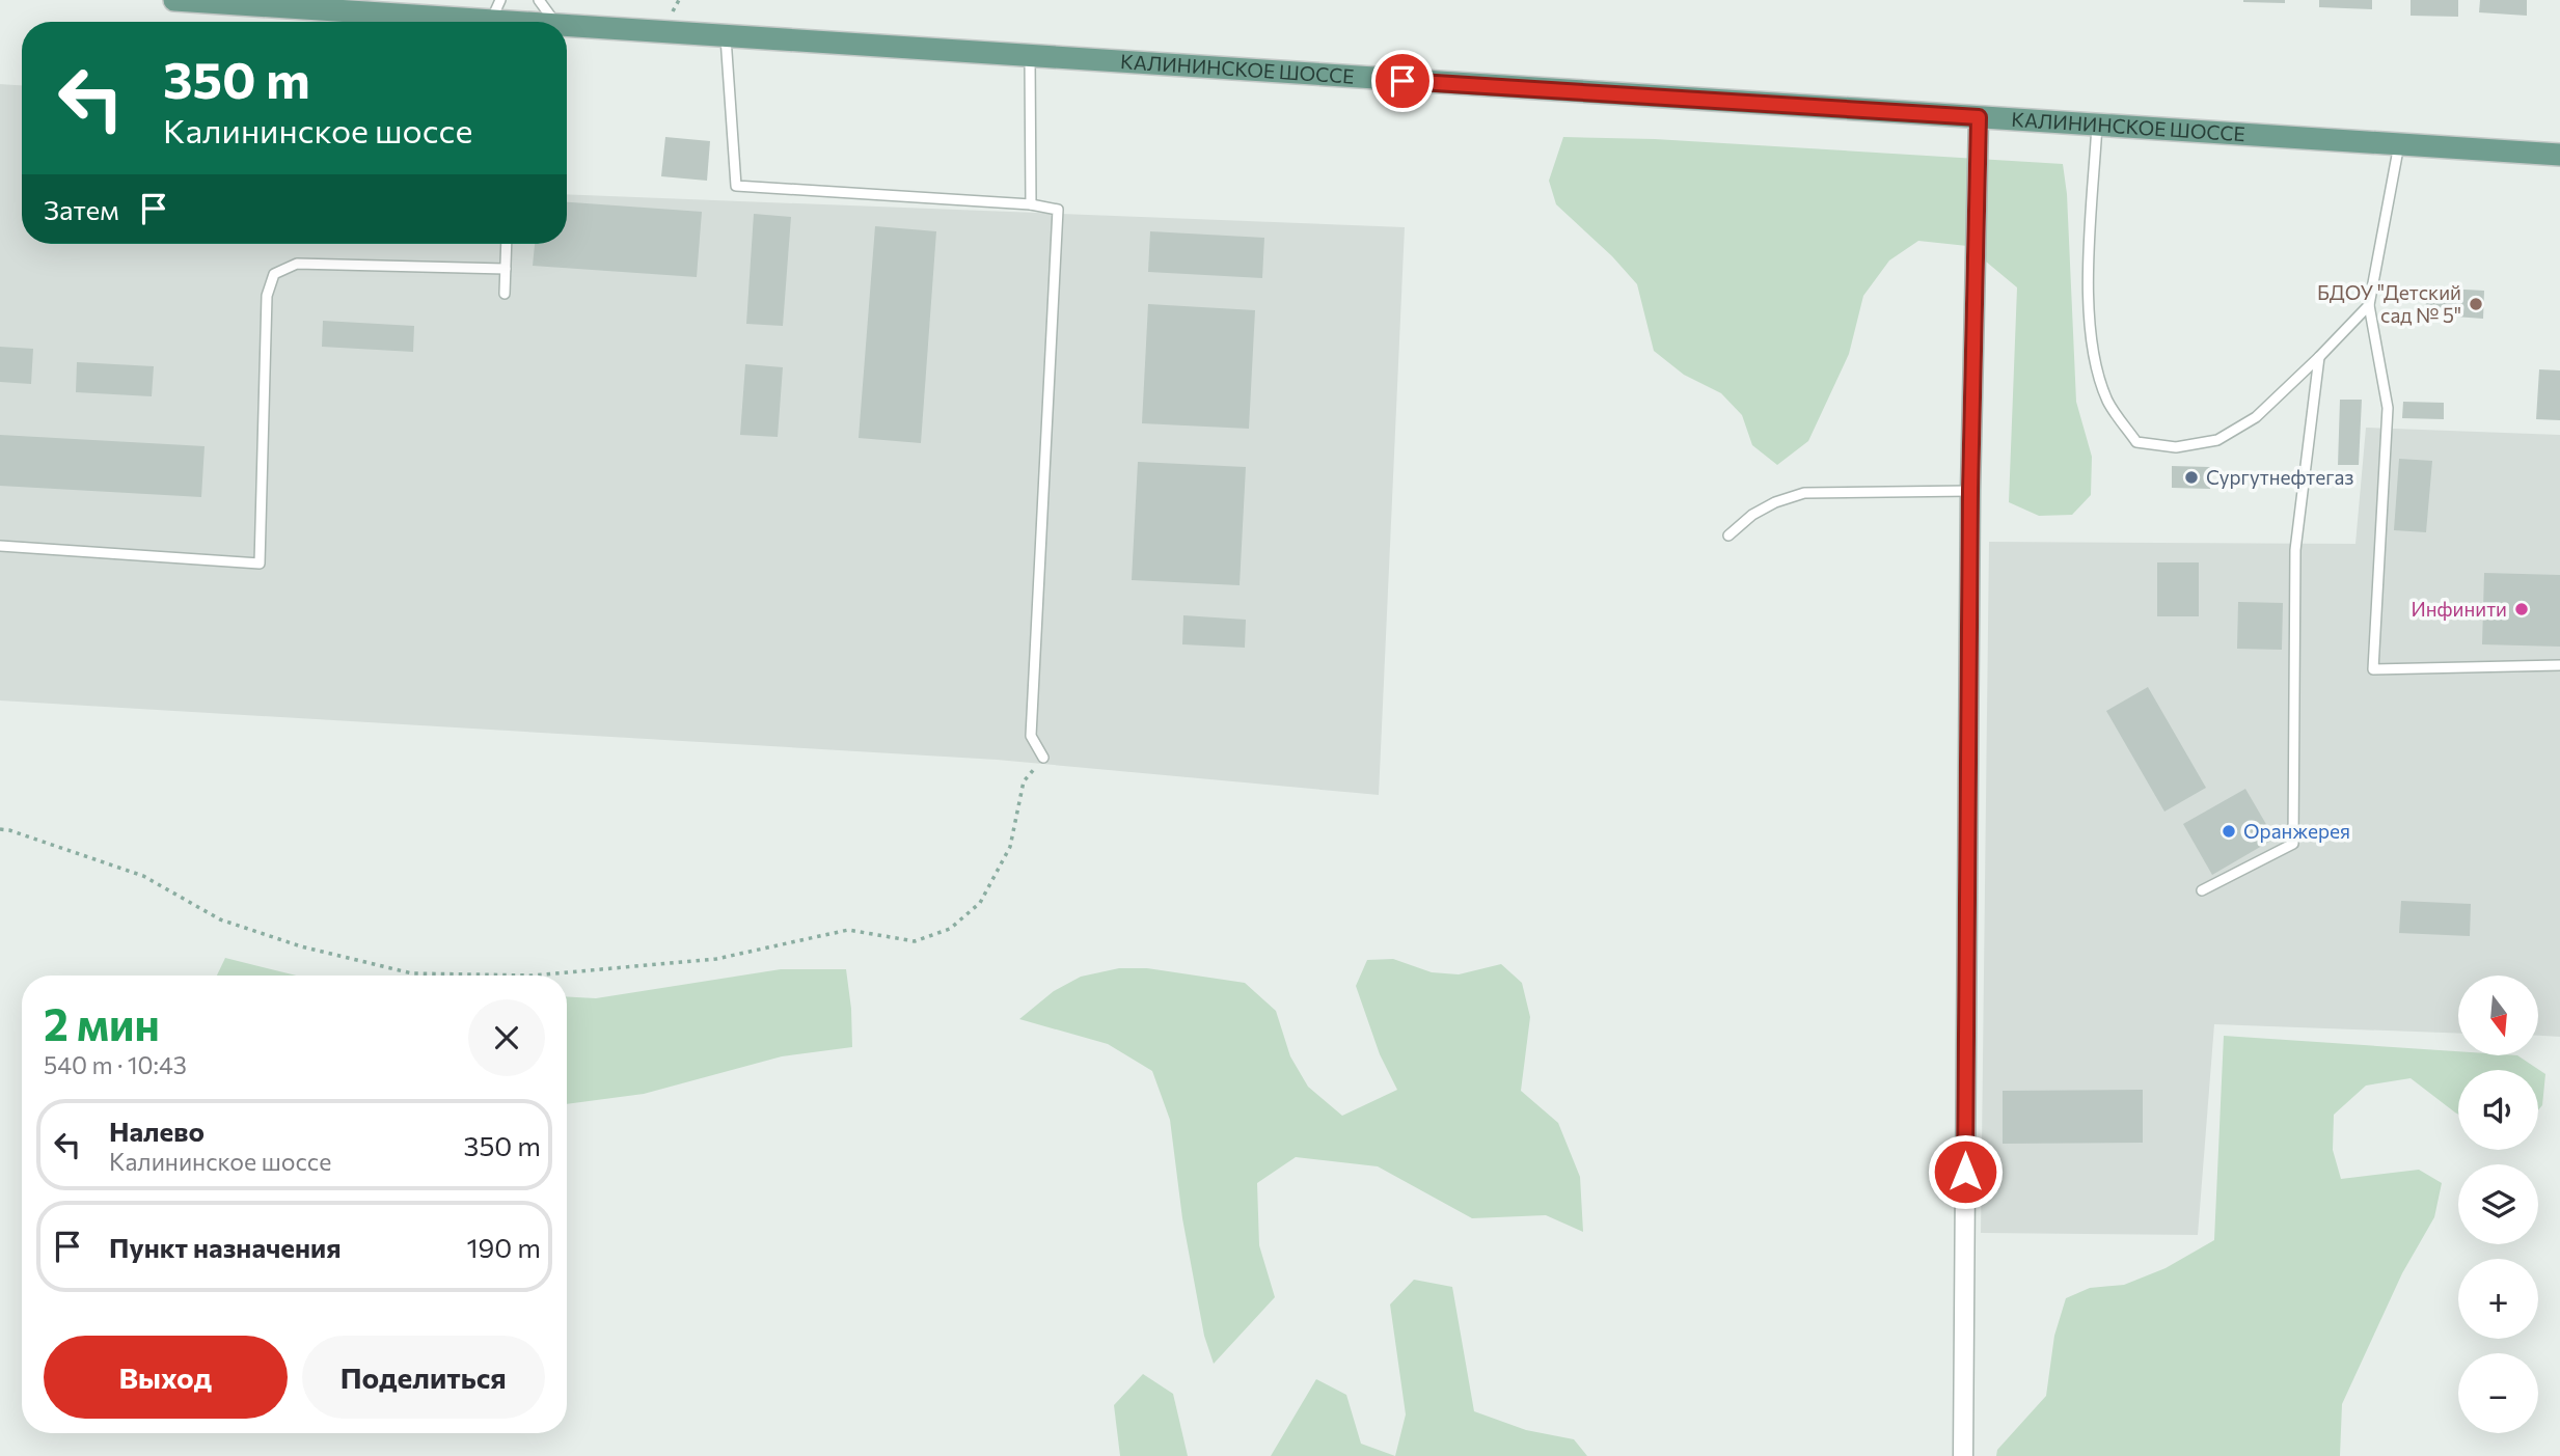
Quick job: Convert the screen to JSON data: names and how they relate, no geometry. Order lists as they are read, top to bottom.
{
  "streets": {
    "main road": ["КАЛИНИНСКОЕ ШОССЕ"]
  },
  "places": [
    "БДОУ \"Детский сад № 5\"",
    "Сургутнефтегаз",
    "Инфинити",
    "Оранжерея"
  ],
  "north": "bottom",
  "page": {
    "turn": ["350 m", "Калининское шоссе"],
    "then": "Затем",
    "map_buttons": ["+", "−"],
    "heading": ["2 мин", "540 m · 10:43"],
    "list": [
      {
        "name": "Налево",
        "note": "Калининское шоссе",
        "value": "350 m"
      },
      {
        "name": "Пункт назначения",
        "value": "190 m"
      }
    ],
    "buttons": ["Выход", "Поделиться"]
  }
}
